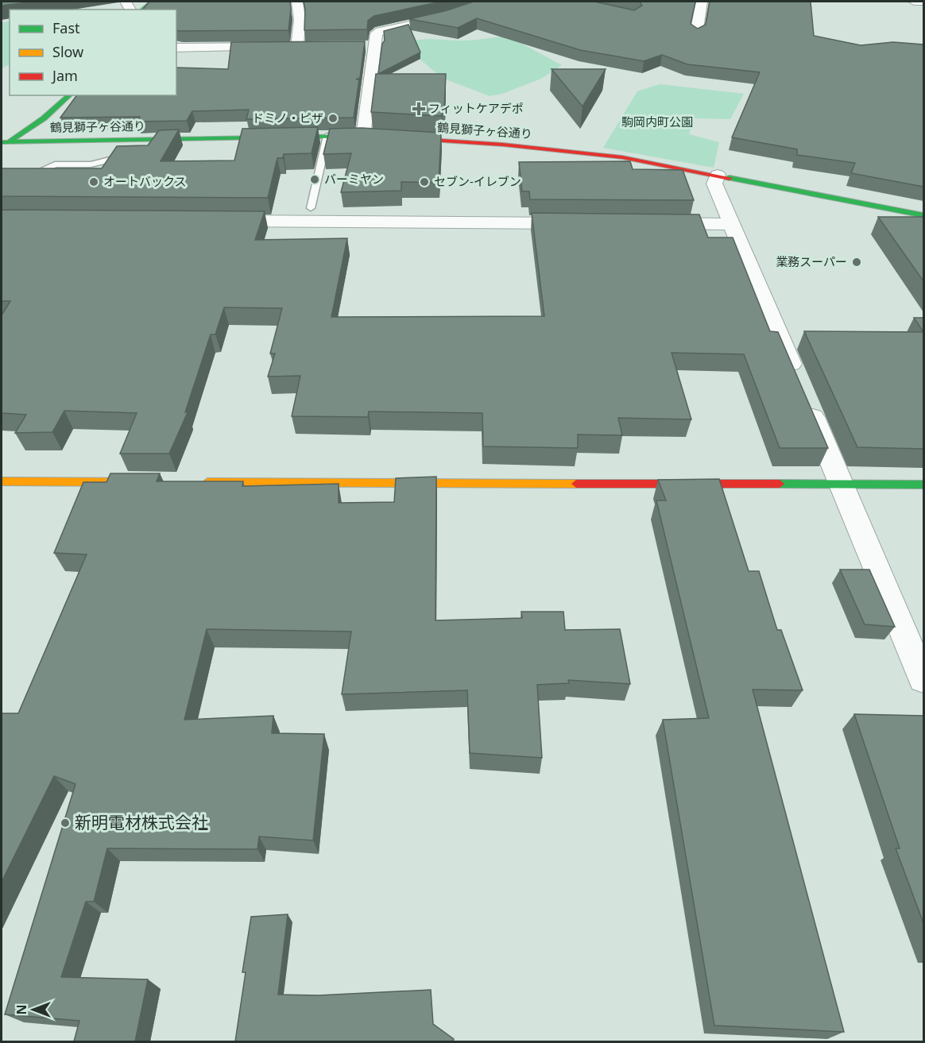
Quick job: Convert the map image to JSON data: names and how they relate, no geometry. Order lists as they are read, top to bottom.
{
  "streets": {
    "main road": ["鶴見獅子ヶ谷通り"]
  },
  "parks": ["駒岡内町公園"],
  "places": {
    "health": ["フィットケアデポ"],
    "other": [
      "ドミノ・ピザ",
      "バーミヤン",
      "オートバックス",
      "セブン-イレブン",
      "業務スーパー",
      "新明電材株式会社"
    ]
  },
  "legend": ["Fast", "Slow", "Jam"],
  "north": "left"
}
